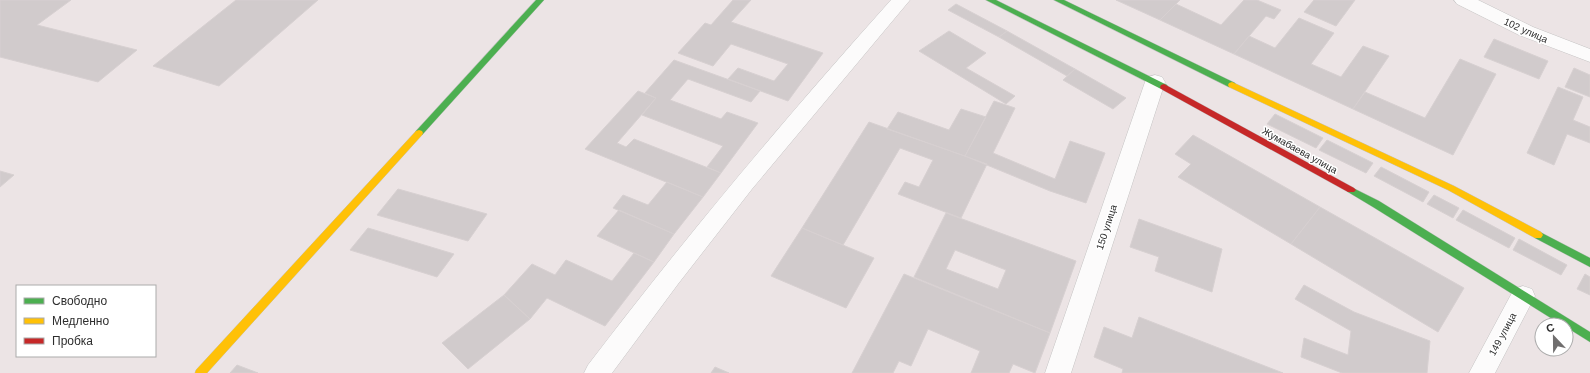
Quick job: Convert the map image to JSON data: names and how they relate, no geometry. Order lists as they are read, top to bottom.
{
  "streets": {
    "street": [
      "102 улица",
      "Жумабаева улица",
      "150 улица",
      "149 улица"
    ]
  },
  "crossings": [
    ["Жумабаева улица", "150 улица"],
    ["Жумабаева улица", "149 улица"]
  ],
  "legend": ["Свободно", "Медленно", "Пробка"],
  "north": "top"
}
